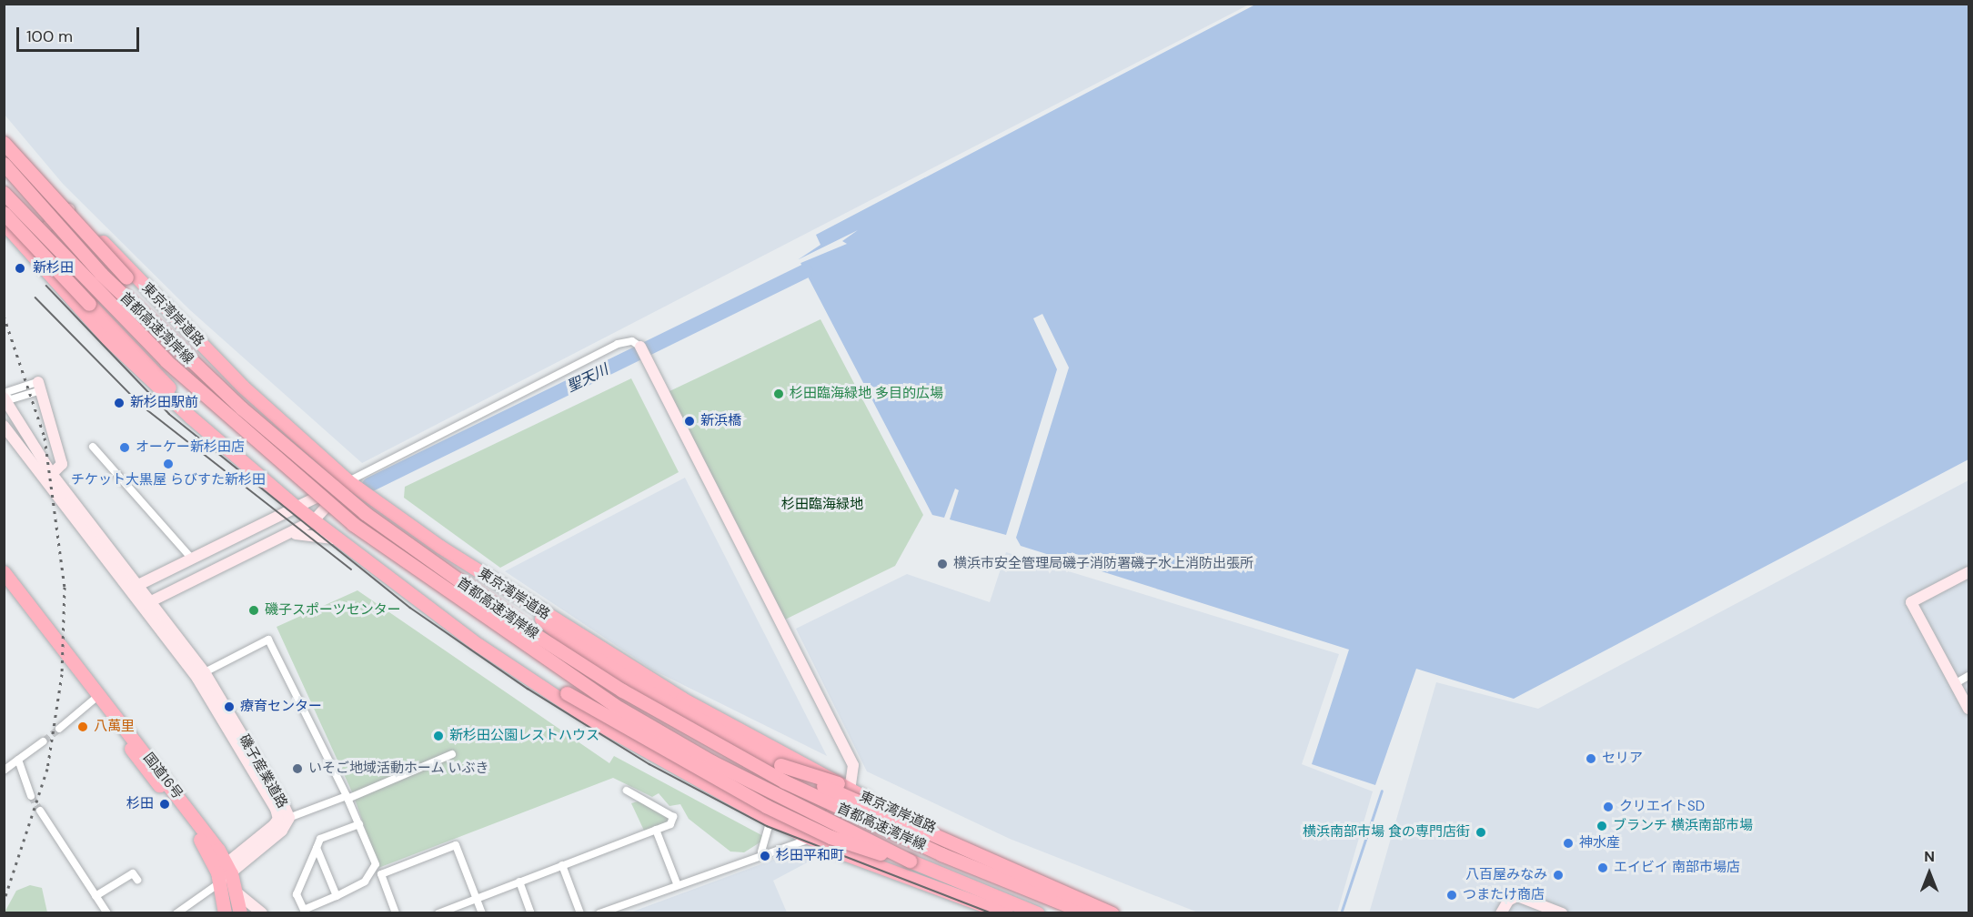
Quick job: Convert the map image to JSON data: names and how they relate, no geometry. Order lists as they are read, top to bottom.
{
  "streets": {
    "highway": ["東京湾岸道路", "首都高速湾岸線", "国道16号"],
    "street": ["磯子産業道路"]
  },
  "crossings": [
    ["磯子産業道路", "国道16号"]
  ],
  "water": ["聖天川"],
  "parks": ["杉田臨海緑地"],
  "places": [
    "新杉田",
    "杉田臨海緑地 多目的広場",
    "新杉田駅前",
    "新浜橋",
    "オーケー新杉田店",
    "チケット大黒屋 らびすた新杉田",
    "横浜市安全管理局磯子消防署磯子水上消防出張所",
    "磯子スポーツセンター",
    "療育センター",
    "八萬里",
    "新杉田公園レストハウス",
    "セリア",
    "いそご地域活動ホーム いぶき",
    "杉田",
    "クリエイトSD",
    "ブランチ 横浜南部市場",
    "横浜南部市場 食の専門店街",
    "神水産",
    "杉田平和町",
    "エイビイ 南部市場店",
    "八百屋みなみ",
    "つまたけ商店"
  ],
  "scale_bar": "100 m",
  "north": "top"
}
